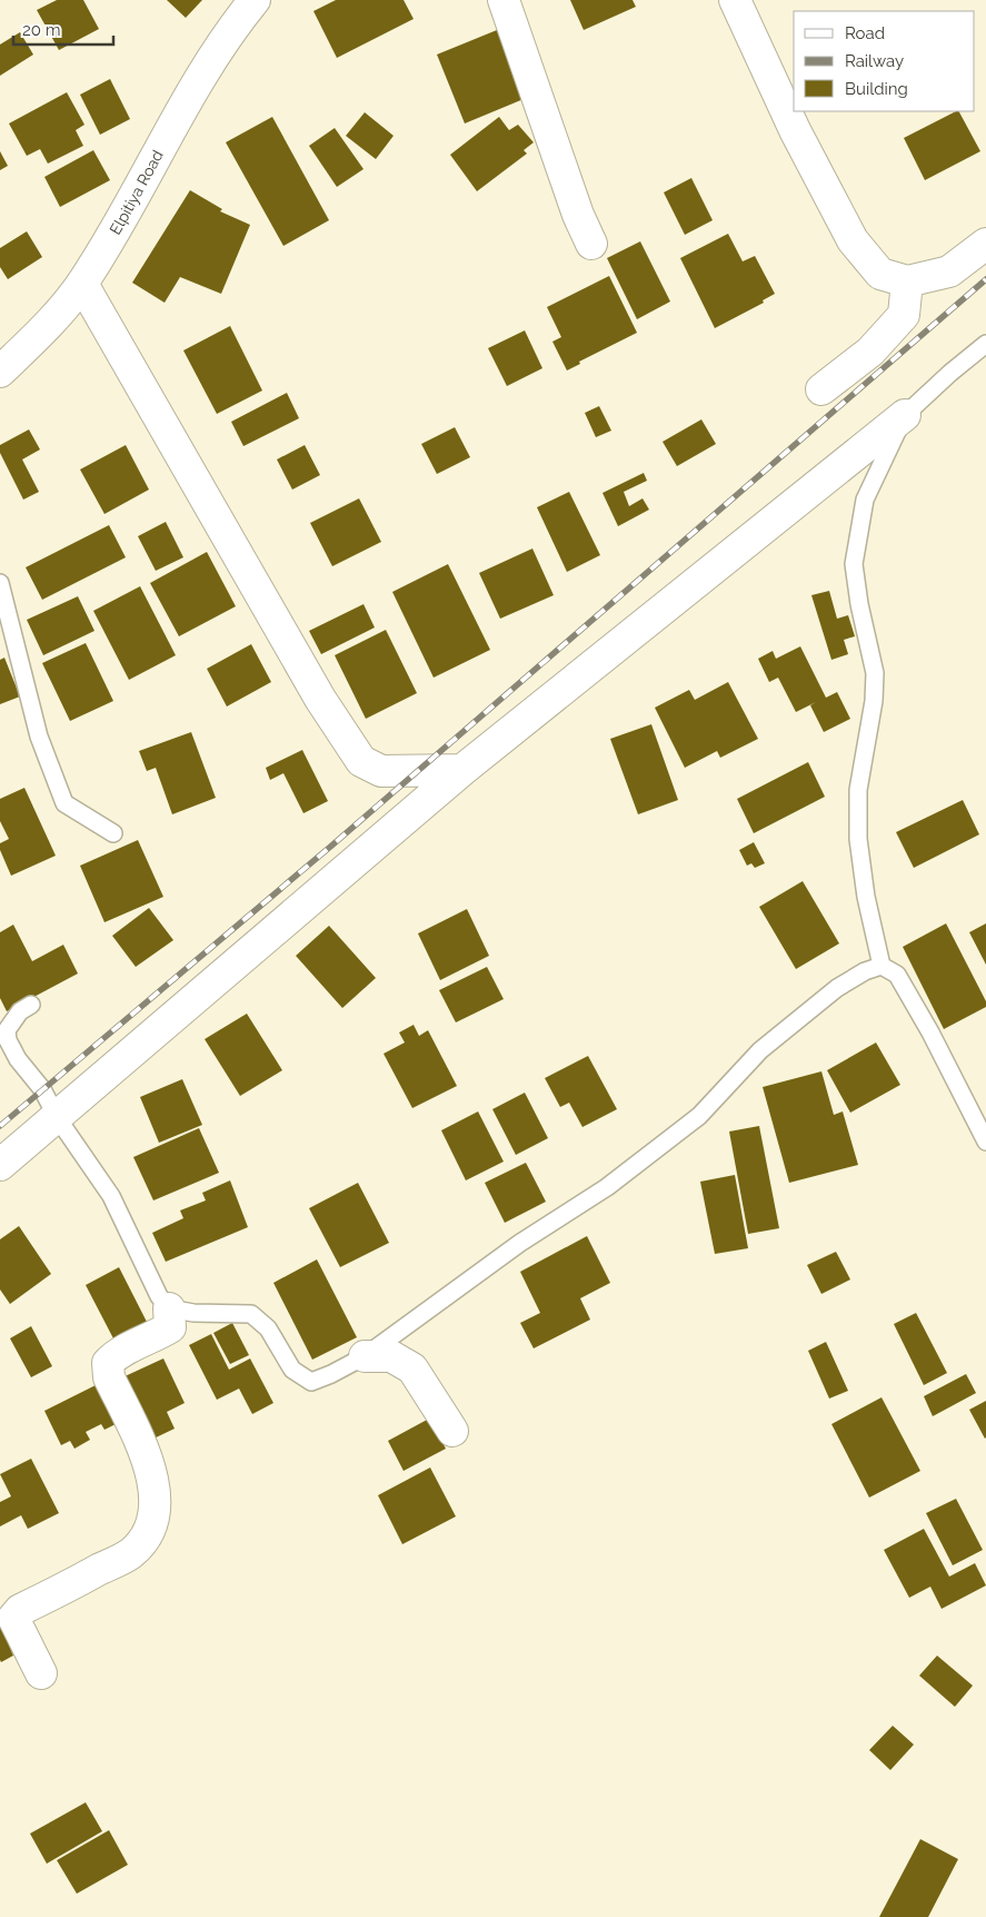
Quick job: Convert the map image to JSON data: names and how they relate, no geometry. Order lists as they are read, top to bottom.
{
  "streets": {
    "street": ["Elpitiya Road"]
  },
  "legend": ["Road", "Railway", "Building"],
  "scale_bar": "20 m"
}
